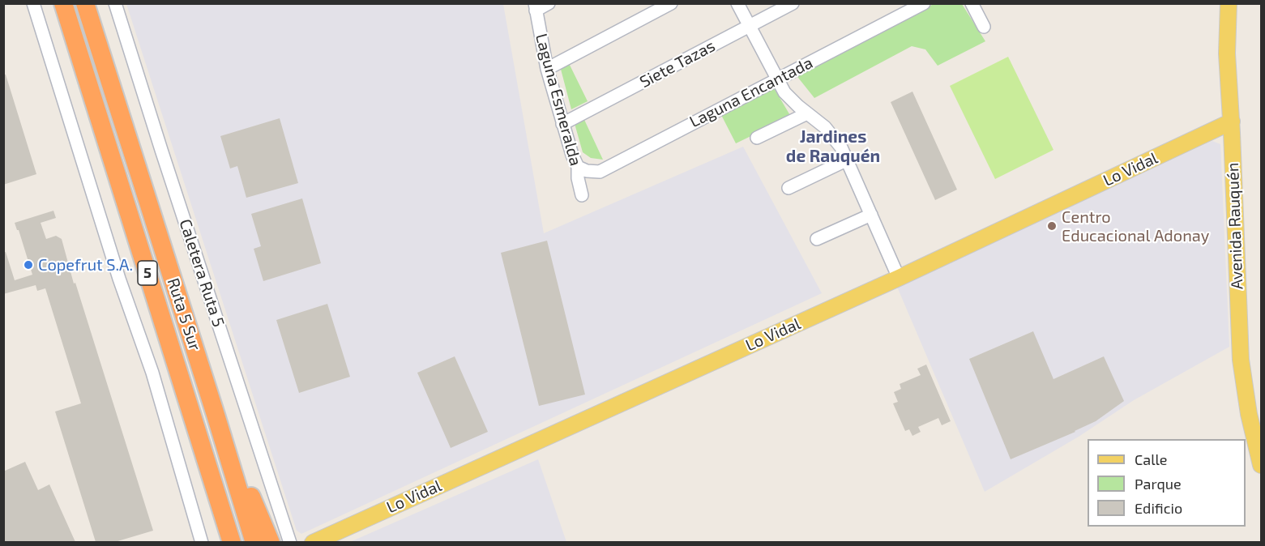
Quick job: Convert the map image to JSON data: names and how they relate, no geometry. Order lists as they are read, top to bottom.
{
  "streets": {
    "highway": ["5", "Ruta 5 Sur"],
    "main road": ["Lo Vidal", "Avenida Rauquén"],
    "street": [
      "Siete Tazas",
      "Laguna Encantada",
      "Laguna Esmeralda",
      "Caletera Ruta 5"
    ]
  },
  "crossings": [
    ["Siete Tazas", "Laguna Esmeralda"],
    ["Laguna Encantada", "Laguna Esmeralda"],
    ["Lo Vidal", "Avenida Rauquén"]
  ],
  "districts": ["Jardines de Rauquén"],
  "places": ["Centro Educacional Adonay", "Copefrut S.A."],
  "legend": ["Calle", "Parque", "Edificio"]
}
